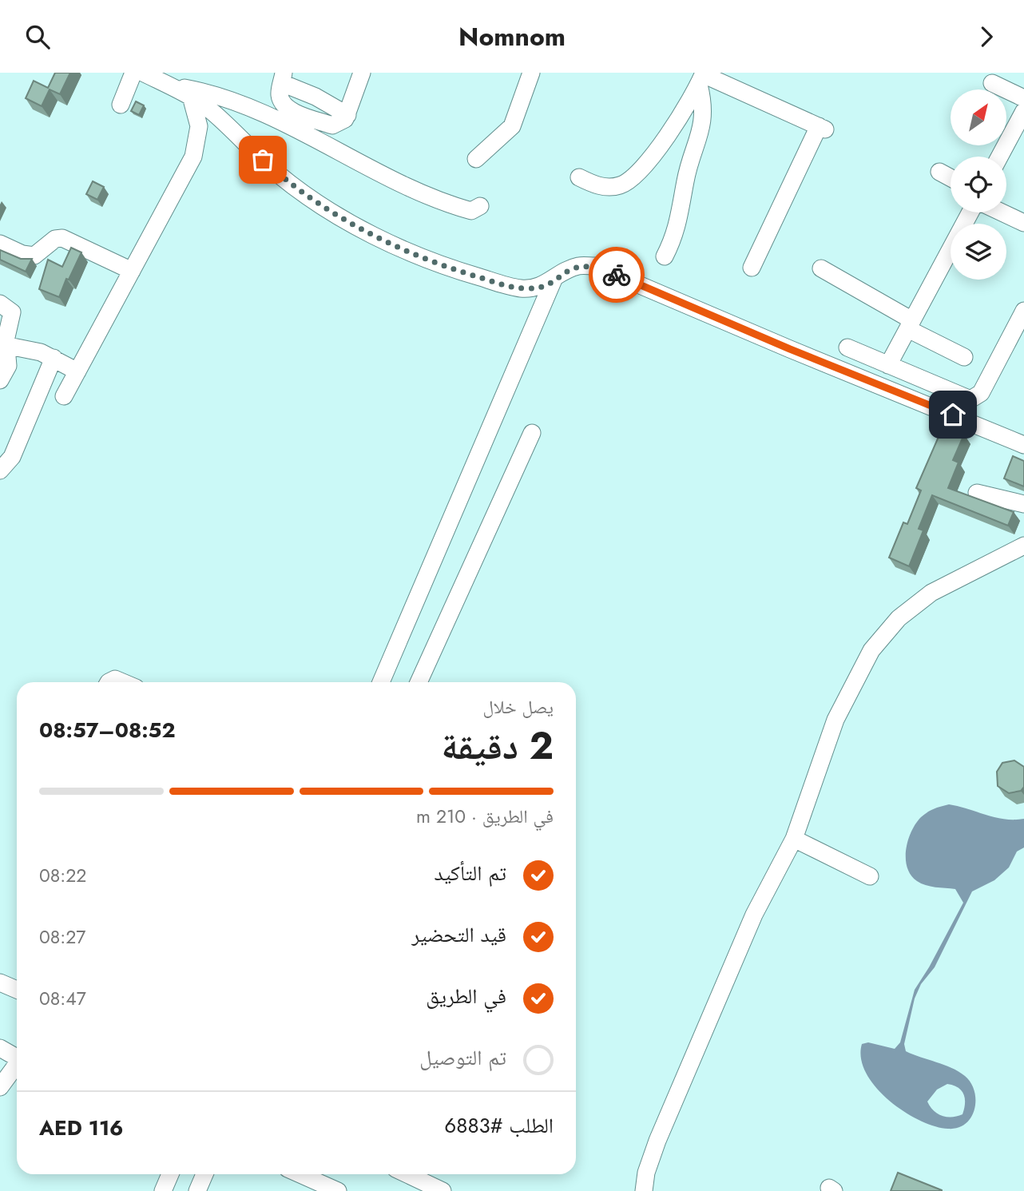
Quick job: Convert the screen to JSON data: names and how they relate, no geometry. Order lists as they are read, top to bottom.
{
  "north": "top right",
  "page": {
    "header": "Nomnom",
    "heading": ["2 دقيقة", "يصل خلال", "08:52–08:57"],
    "panel": ["الطلب #6883", "AED 116"],
    "bar": "في الطريق · 210 m",
    "list": [
      ["تم التأكيد", "08:22"],
      ["قيد التحضير", "08:27"],
      ["في الطريق", "08:47"],
      "تم التوصيل"
    ]
  }
}
